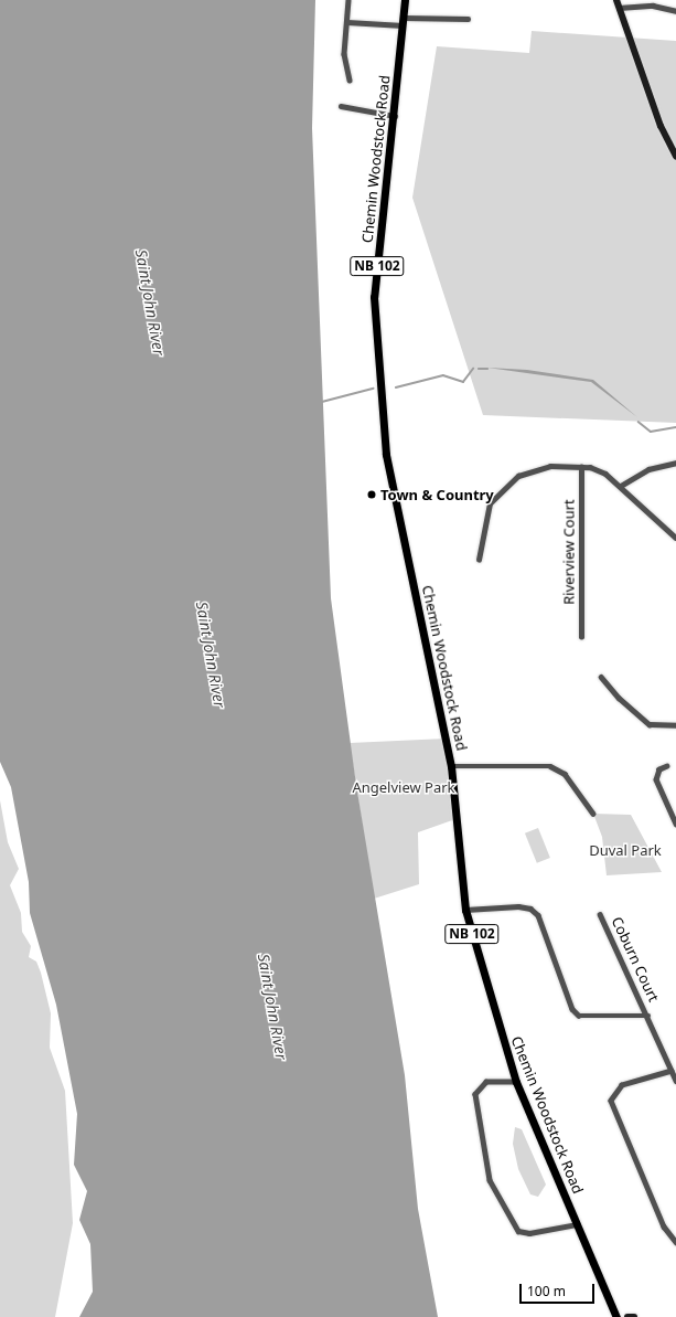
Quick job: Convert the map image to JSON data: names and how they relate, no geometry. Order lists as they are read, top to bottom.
{
  "streets": {
    "main road": ["Chemin Woodstock Road", "NB 102"],
    "street": ["Riverview Court", "Coburn Court"]
  },
  "water": ["Saint John River"],
  "parks": ["Angelview Park", "Duval Park"],
  "places": ["Town & Country"],
  "scale_bar": "100 m"
}
